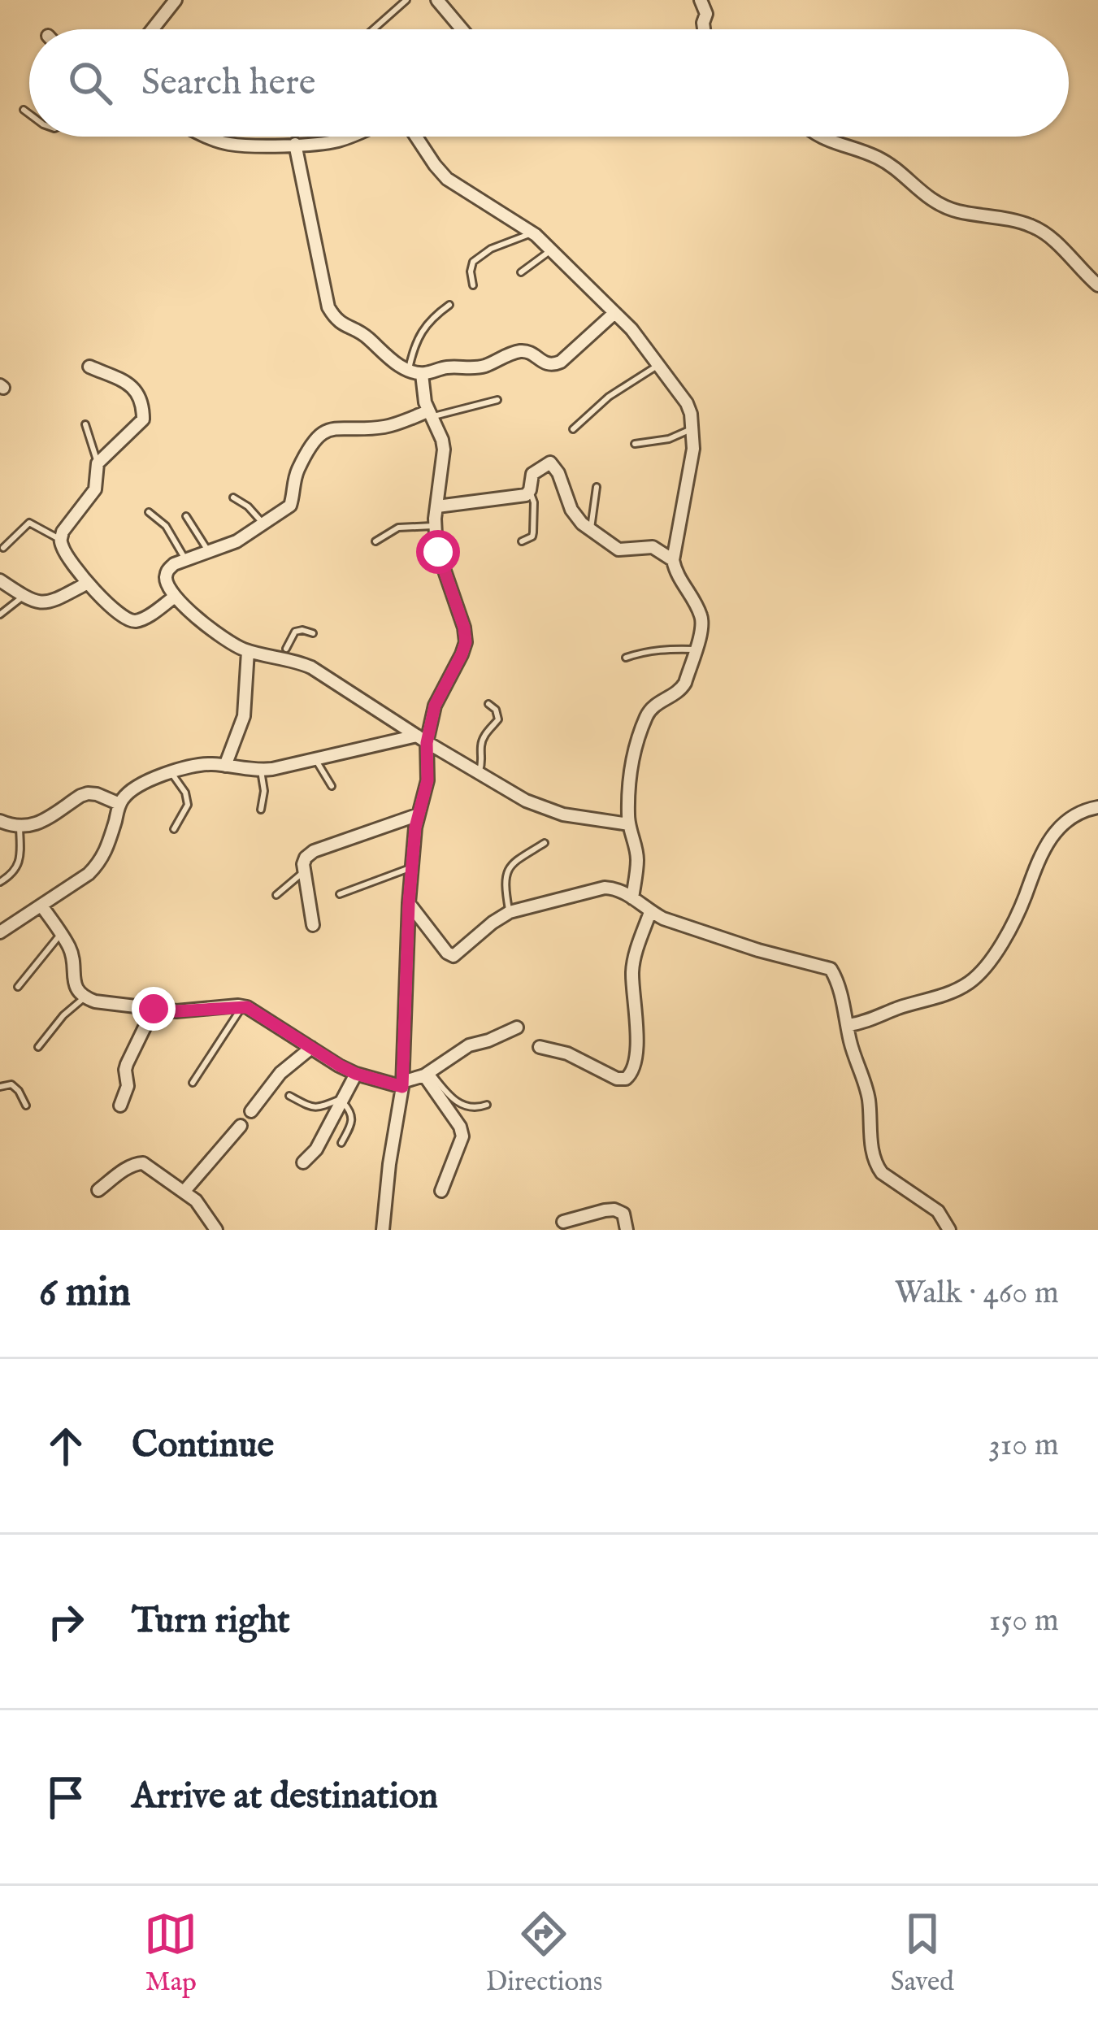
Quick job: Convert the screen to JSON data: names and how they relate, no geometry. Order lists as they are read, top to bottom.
{
  "page": {
    "search": "Search here",
    "heading": ["6 min", "Walk · 460 m"],
    "list": [
      ["Continue", "310 m"],
      ["Turn right", "150 m"],
      "Arrive at destination"
    ],
    "nav": ["Map", "Directions", "Saved"]
  }
}
